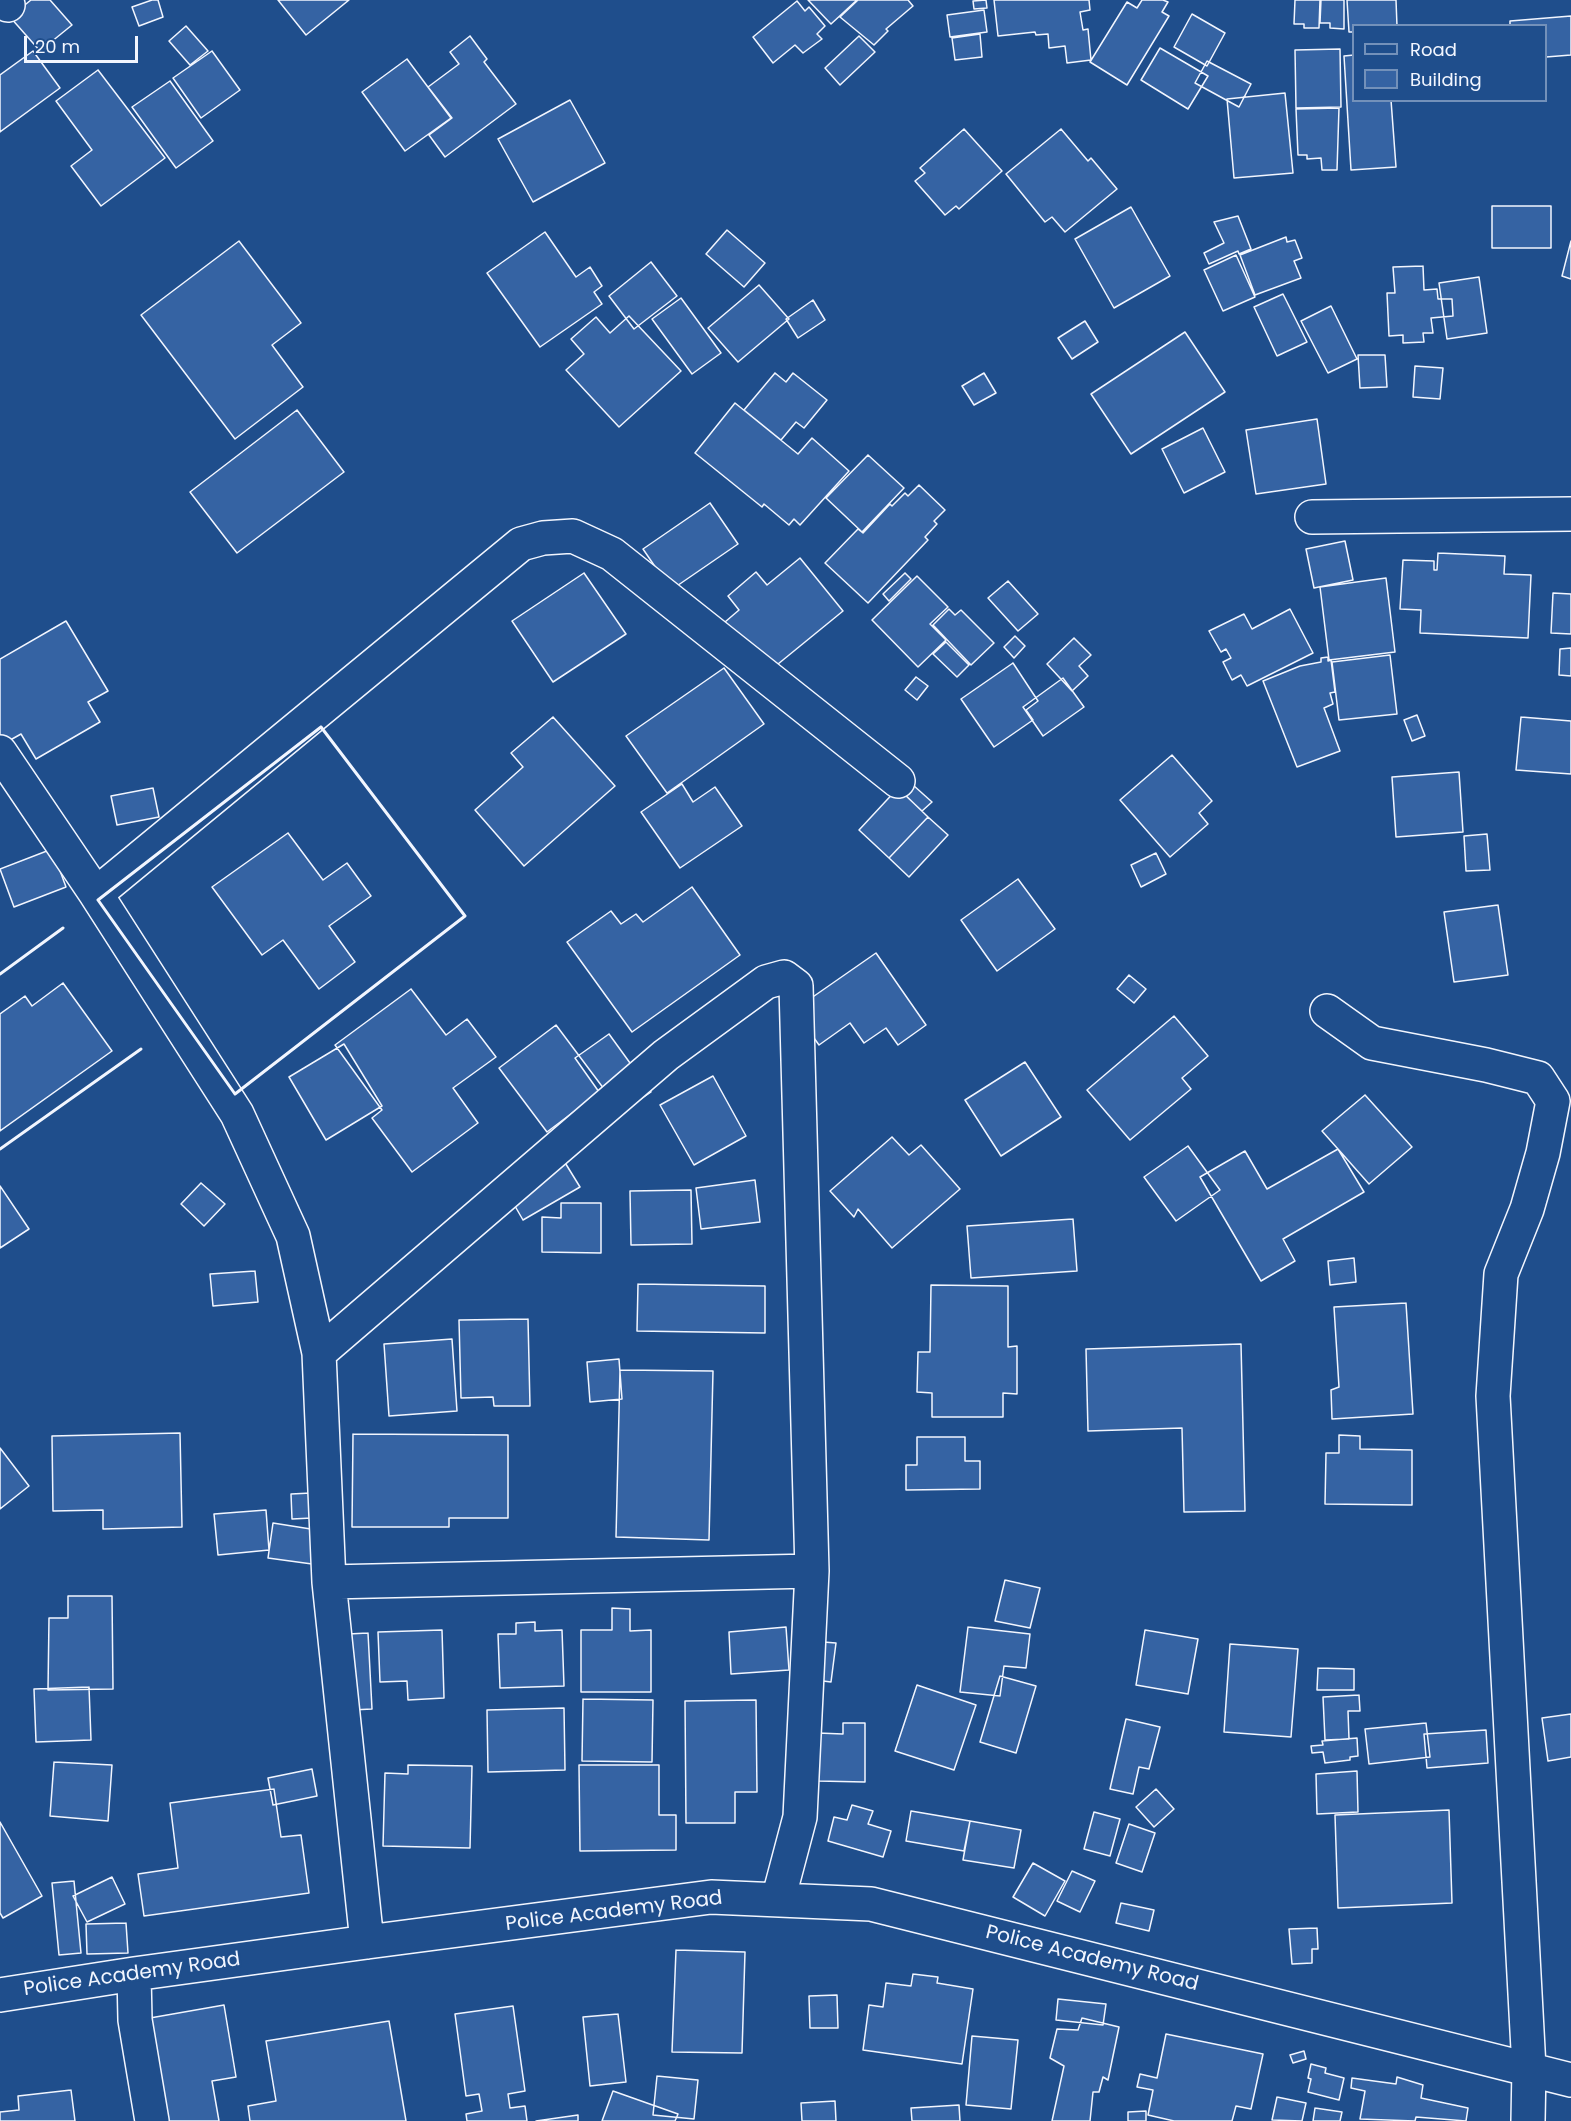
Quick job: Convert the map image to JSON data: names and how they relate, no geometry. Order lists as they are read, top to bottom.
{
  "streets": {
    "street": ["Police Academy Road"]
  },
  "legend": ["Road", "Building"],
  "scale_bar": "20 m"
}
